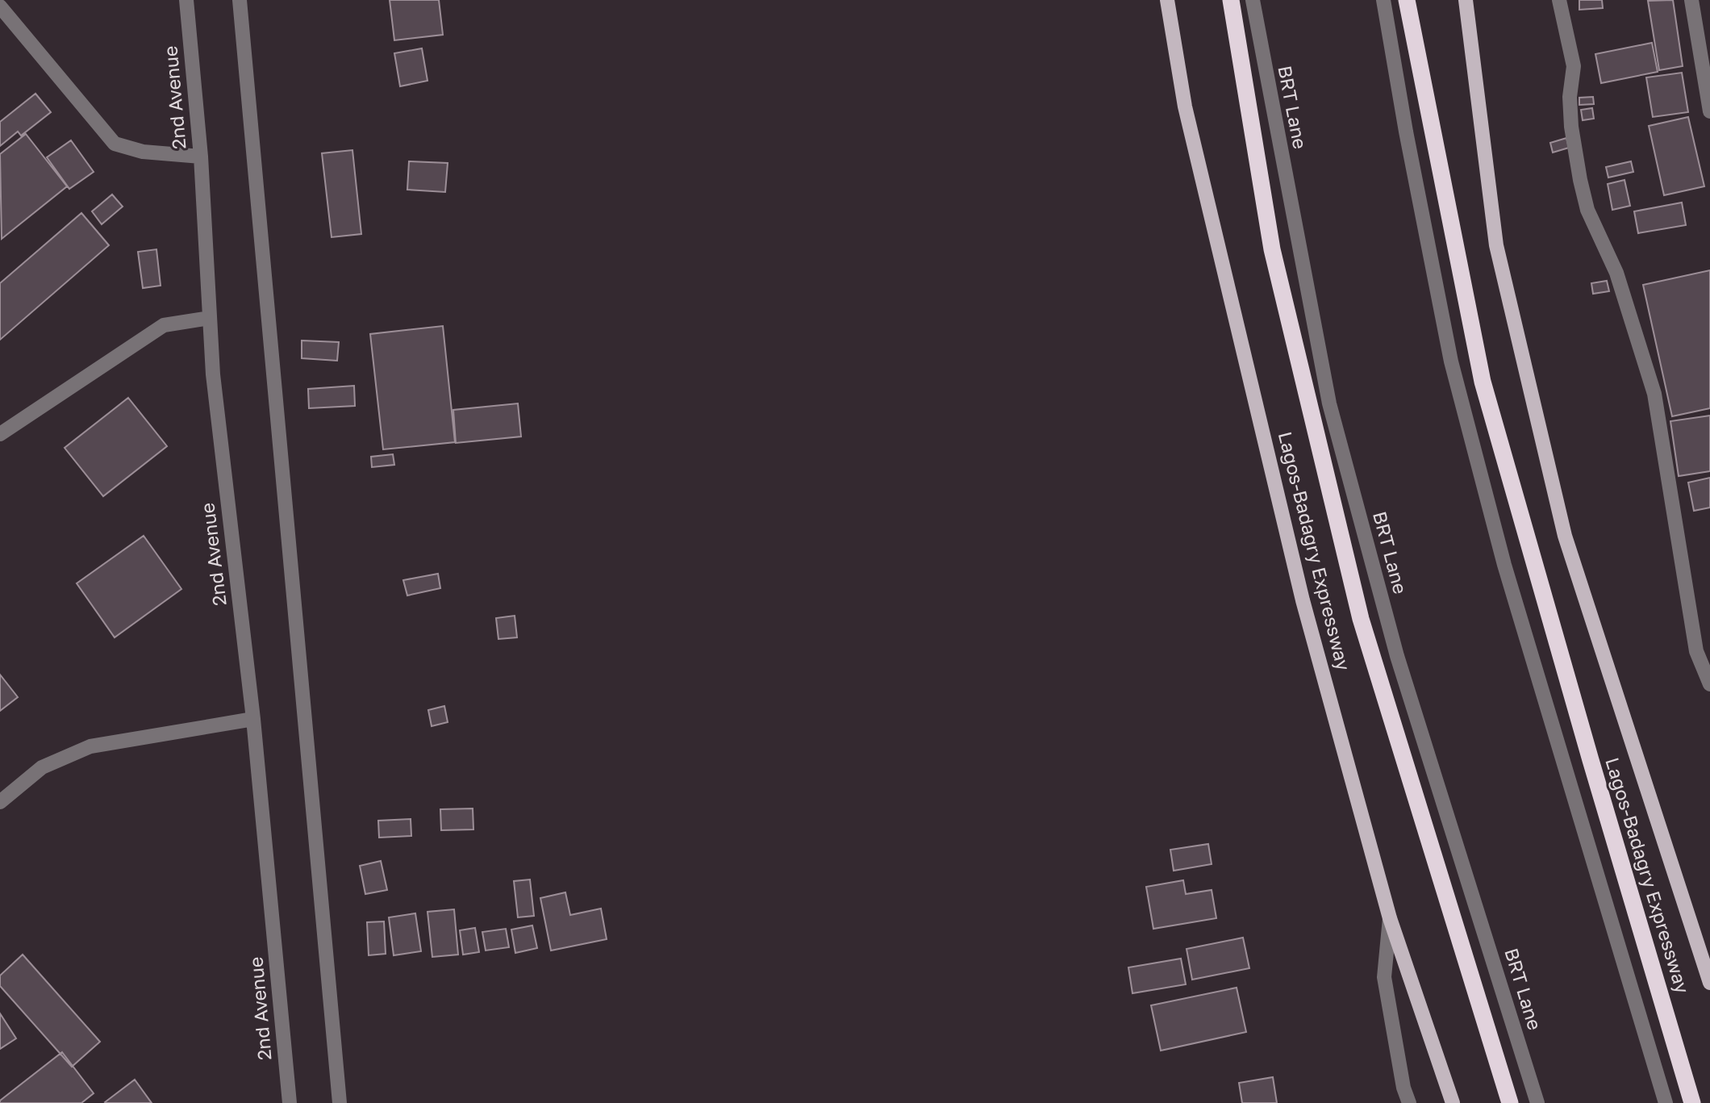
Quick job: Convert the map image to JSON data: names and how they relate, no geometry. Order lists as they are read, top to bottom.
{
  "streets": {
    "highway": ["Lagos-Badagry Expressway"],
    "street": ["2nd Avenue", "BRT Lane"]
  }
}
